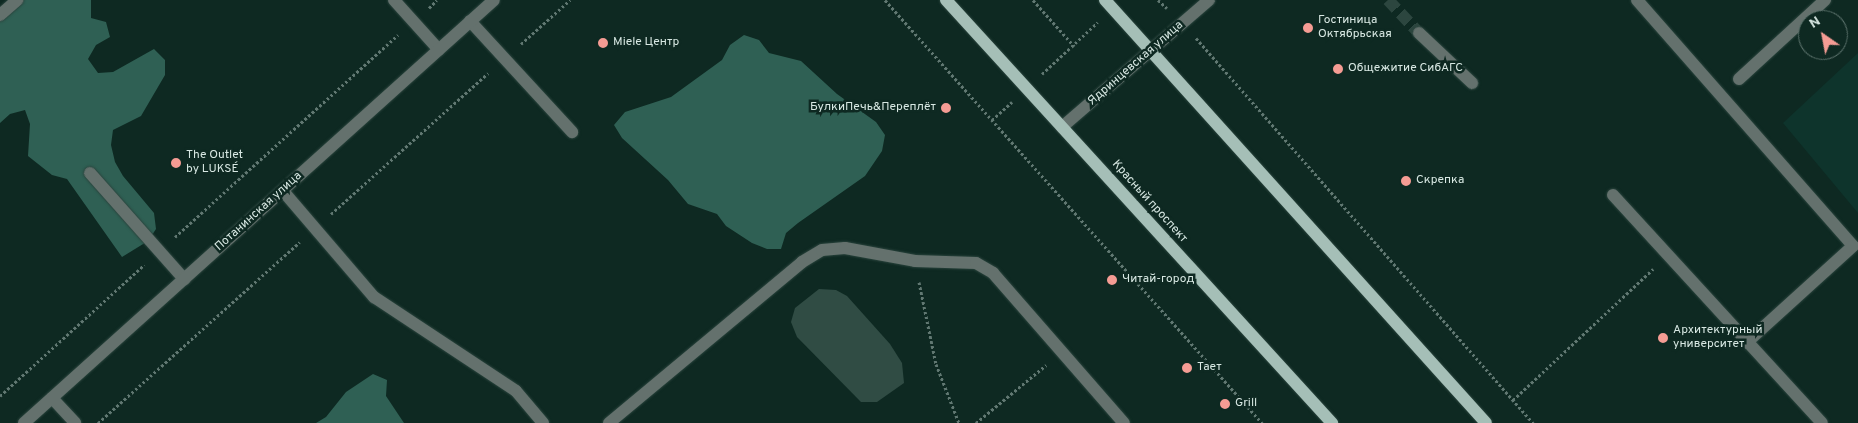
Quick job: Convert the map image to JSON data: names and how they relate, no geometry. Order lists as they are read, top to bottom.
{
  "streets": {
    "main road": ["Красный проспект"],
    "street": ["Ядринцевская улица", "Потанинская улица"]
  },
  "crossings": [
    ["Ядринцевская улица", "Красный проспект"]
  ],
  "places": [
    "Гостиница Октябрьская",
    "Miele Центр",
    "Общежитие СибАГС",
    "БулкиПечь&Переплёт",
    "The Outlet by LUKSÉ",
    "Скрепка",
    "Читай-город",
    "Архитектурный университет",
    "Тает",
    "Grill"
  ],
  "north": "top left"
}
